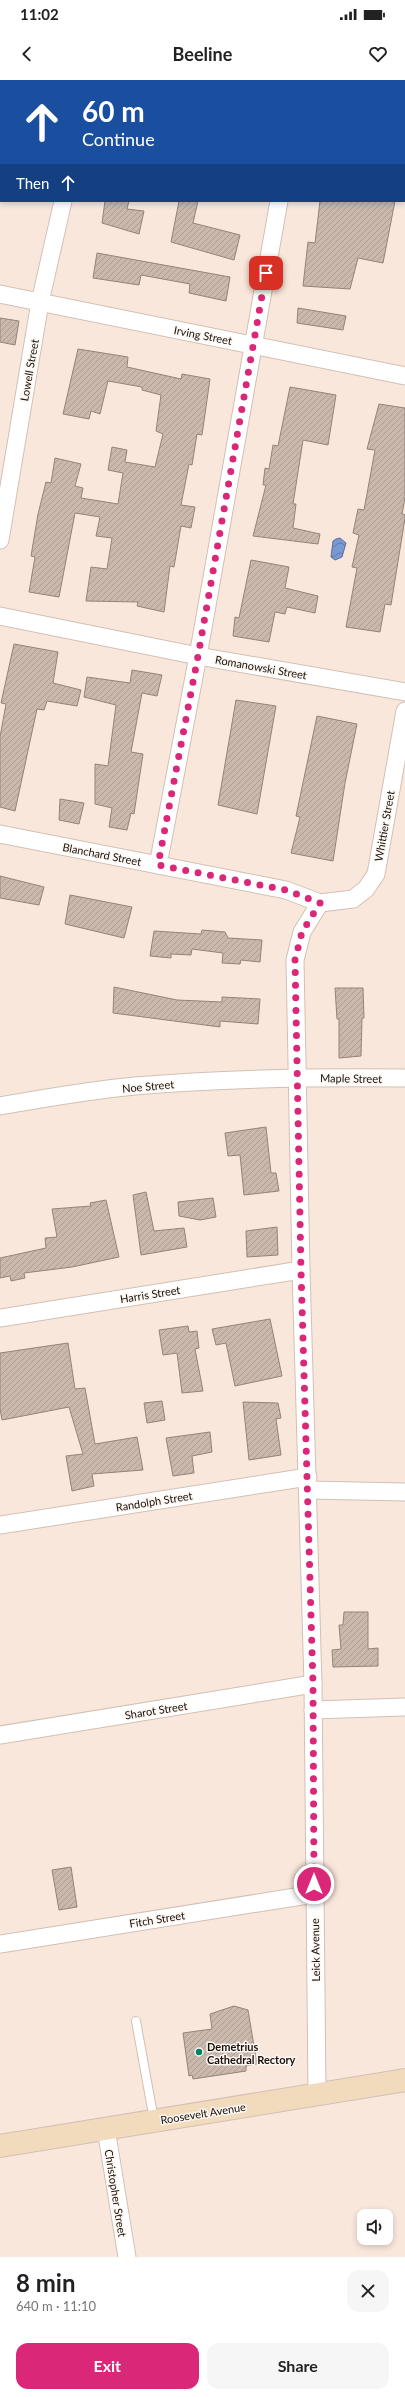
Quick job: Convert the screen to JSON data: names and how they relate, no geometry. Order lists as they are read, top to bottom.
{
  "streets": {
    "street": [
      "Irving Street",
      "Lowell Street",
      "Romanowski Street",
      "Whittier Street",
      "Blanchard Street",
      "Maple Street",
      "Noe Street",
      "Harris Street",
      "Randolph Street",
      "Sharot Street",
      "Fitch Street",
      "Leick Avenue",
      "Roosevelt Avenue",
      "Christopher Street"
    ]
  },
  "crossings": [
    ["Irving Street", "Lowell Street"],
    ["Whittier Street", "Blanchard Street"],
    ["Maple Street", "Noe Street"],
    ["Sharot Street", "Leick Avenue"],
    ["Fitch Street", "Leick Avenue"],
    ["Leick Avenue", "Roosevelt Avenue"],
    ["Roosevelt Avenue", "Christopher Street"]
  ],
  "places": ["Demetrius Cathedral Rectory"],
  "page": {
    "status": "11:02",
    "header": "Beeline",
    "turn": ["60 m", "Continue"],
    "then": "Then",
    "heading": ["8 min", "640 m · 11:10"],
    "buttons": ["Exit", "Share"]
  }
}
